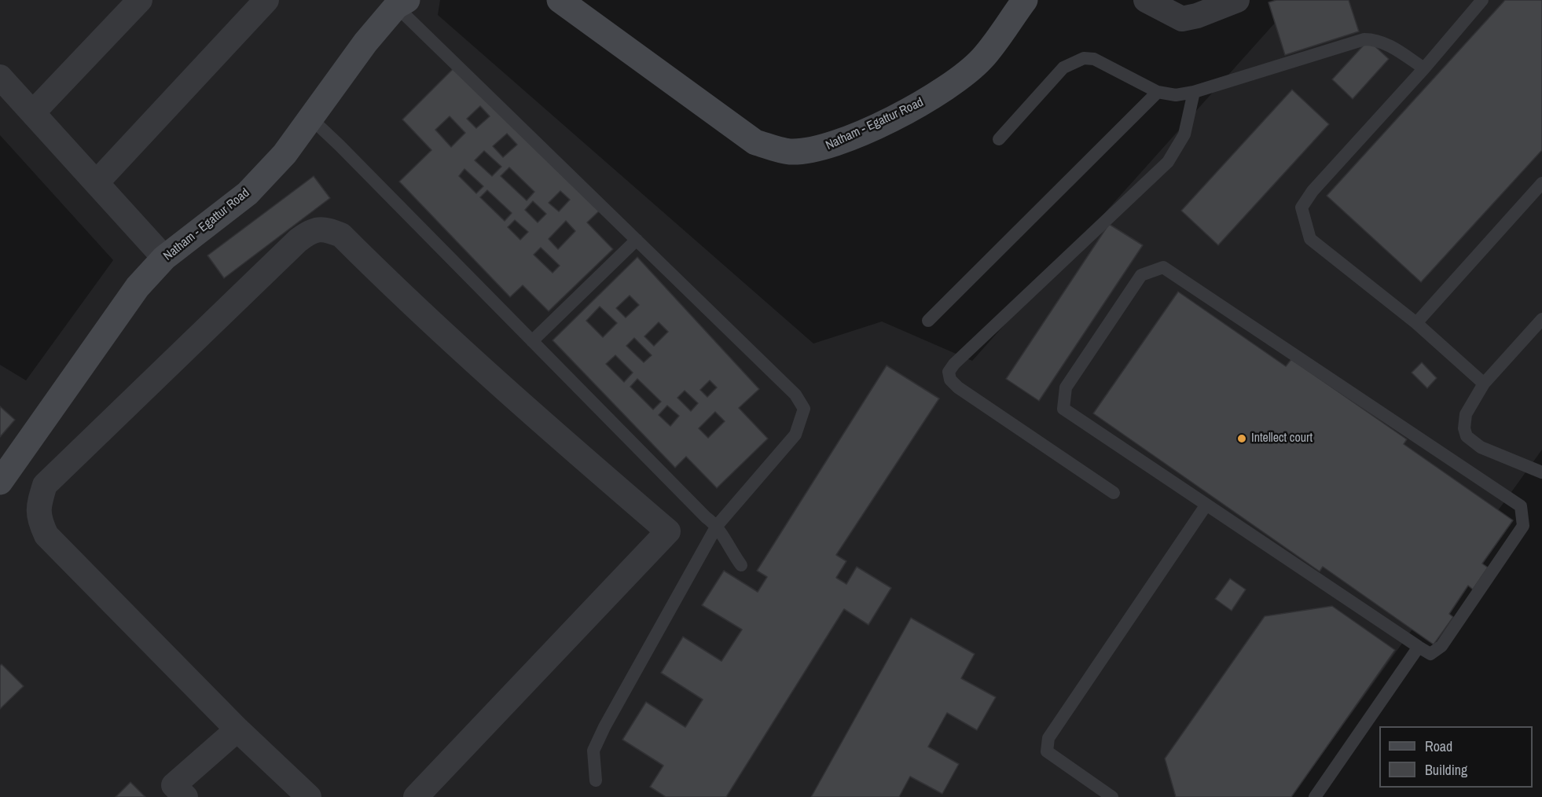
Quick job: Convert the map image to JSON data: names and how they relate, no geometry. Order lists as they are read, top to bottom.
{
  "streets": {
    "street": ["Natham - Egattur Road"]
  },
  "places": ["Intellect court"],
  "legend": ["Road", "Building"]
}
